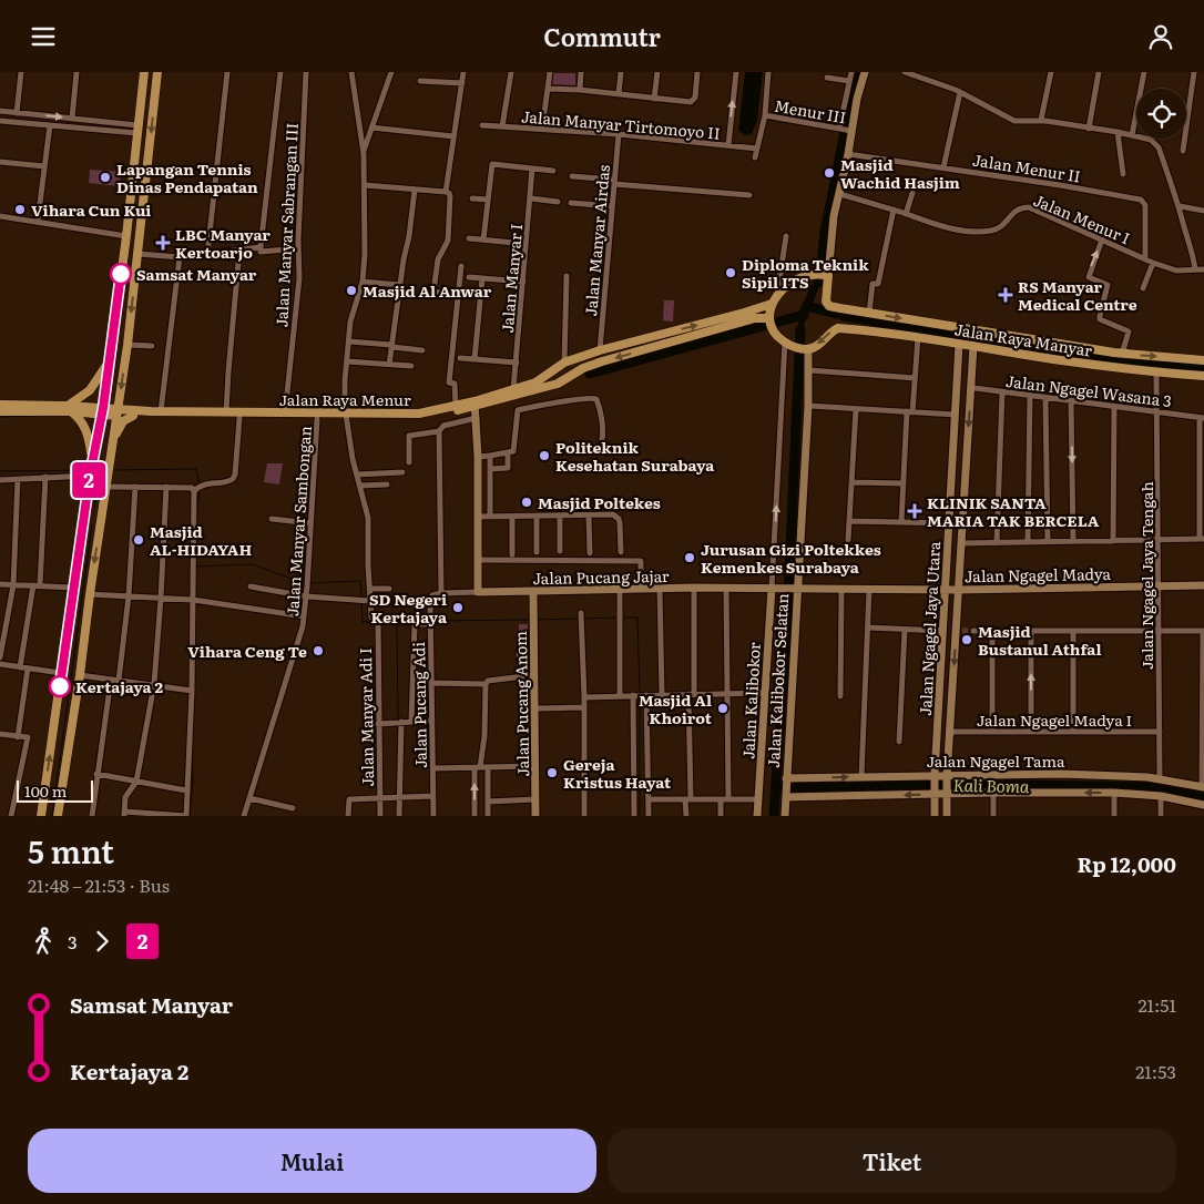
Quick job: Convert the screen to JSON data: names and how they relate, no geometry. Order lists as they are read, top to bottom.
{
  "streets": {
    "main road": ["Jalan Raya Manyar", "Jalan Raya Menur"],
    "street": [
      "Menur III",
      "Jalan Manyar Tirtomoyo II",
      "Jalan Menur II",
      "Jalan Menur I",
      "Jalan Manyar Sabrangan III",
      "Jalan Manyar Airdas",
      "Jalan Manyar I",
      "Jalan Ngagel Wasana 3",
      "Jalan Manyar Sambongan",
      "Jalan Ngagel Madya",
      "Jalan Ngagel Jaya Tengah",
      "Jalan Pucang Jajar",
      "Jalan Ngagel Jaya Utara",
      "Jalan Kalibokor Selatan",
      "Jalan Kalibokor",
      "Jalan Pucang Anom",
      "Jalan Pucang Adi",
      "Jalan Manyar Adi I",
      "Jalan Ngagel Madya I",
      "Jalan Ngagel Tama"
    ]
  },
  "crossings": [
    ["Jalan Manyar Tirtomoyo II", "Jalan Manyar Airdas"],
    ["Jalan Menur II", "Jalan Menur I"],
    ["Jalan Manyar Sabrangan III", "Jalan Raya Menur"],
    ["Jalan Manyar Airdas", "Jalan Raya Menur"],
    ["Jalan Manyar I", "Jalan Raya Menur"],
    ["Jalan Raya Manyar", "Jalan Ngagel Jaya Tengah"],
    ["Jalan Raya Manyar", "Jalan Ngagel Jaya Utara"],
    ["Jalan Ngagel Wasana 3", "Jalan Ngagel Jaya Tengah"],
    ["Jalan Ngagel Wasana 3", "Jalan Ngagel Jaya Utara"],
    ["Jalan Raya Menur", "Jalan Manyar Sambongan"],
    ["Jalan Ngagel Madya", "Jalan Ngagel Jaya Tengah"],
    ["Jalan Ngagel Madya", "Jalan Pucang Jajar"],
    ["Jalan Ngagel Madya", "Jalan Ngagel Jaya Utara"],
    ["Jalan Ngagel Madya", "Jalan Kalibokor Selatan"],
    ["Jalan Ngagel Madya", "Jalan Kalibokor"],
    ["Jalan Ngagel Jaya Tengah", "Jalan Ngagel Madya I"],
    ["Jalan Ngagel Jaya Tengah", "Jalan Ngagel Tama"],
    ["Jalan Pucang Jajar", "Jalan Kalibokor"],
    ["Jalan Pucang Jajar", "Jalan Pucang Anom"],
    ["Jalan Pucang Jajar", "Jalan Pucang Adi"],
    ["Jalan Ngagel Jaya Utara", "Jalan Ngagel Madya I"],
    ["Jalan Ngagel Jaya Utara", "Jalan Ngagel Tama"],
    ["Jalan Kalibokor Selatan", "Jalan Ngagel Tama"]
  ],
  "water": ["Kali Boma"],
  "places": {
    "other": [
      "Masjid Wachid Hasjim",
      "Lapangan Tennis Dinas Pendapatan",
      "Vihara Cun Kui",
      "Diploma Teknik Sipil ITS",
      "Samsat Manyar",
      "Masjid Al Anwar",
      "Politeknik Kesehatan Surabaya",
      "Masjid Poltekes",
      "Masjid AL-HIDAYAH",
      "Jurusan Gizi Poltekkes Kemenkes Surabaya",
      "SD Negeri Kertajaya",
      "Masjid Bustanul Athfal",
      "Vihara Ceng Te",
      "Kertajaya 2",
      "Masjid Al Khoirot",
      "Gereja Kristus Hayat"
    ],
    "health": ["LBC Manyar Kertoarjo", "RS Manyar Medical Centre", "KLINIK SANTA MARIA TAK BERCELA"]
  },
  "lines": ["bus line 2"],
  "scale_bar": "100 m",
  "page": {
    "header": "Commutr",
    "on_map": "2",
    "scale": "100 m",
    "heading": ["5 mnt", "21:48 – 21:53 · Bus", "Rp 12,000"],
    "legs": ["3", "2"],
    "list": [
      {
        "name": "Samsat Manyar",
        "value": "21:51"
      },
      {
        "name": "Kertajaya 2",
        "value": "21:53"
      }
    ],
    "buttons": ["Mulai", "Tiket"]
  }
}
